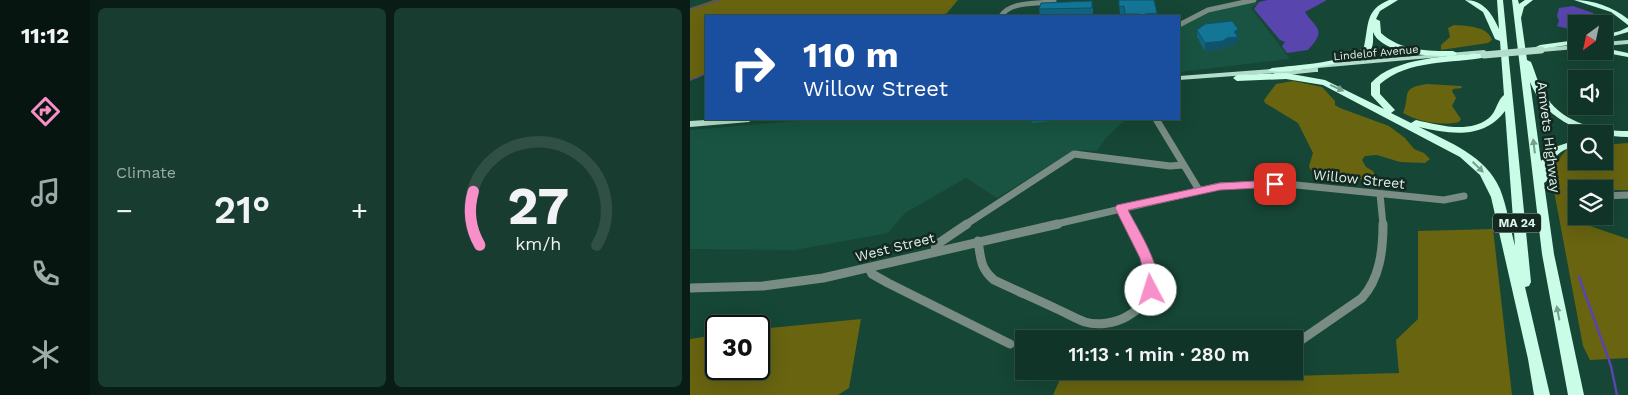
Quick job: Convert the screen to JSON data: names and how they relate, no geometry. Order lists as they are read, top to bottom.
{
  "streets": {
    "highway": ["Amvets Highway", "MA 24"],
    "main road": ["Lindelof Avenue"],
    "street": ["Willow Street", "West Street"]
  },
  "crossings": [
    ["Willow Street", "West Street"]
  ],
  "north": "bottom left",
  "page": {
    "tabs": "11:12",
    "tile": "Climate",
    "turn": ["110 m", "Willow Street"],
    "heat": ["−", "21°", "+"],
    "limit": "30",
    "trip": "11:13 · 1 min · 280 m",
    "gauge": ["27", "km/h"]
  }
}
